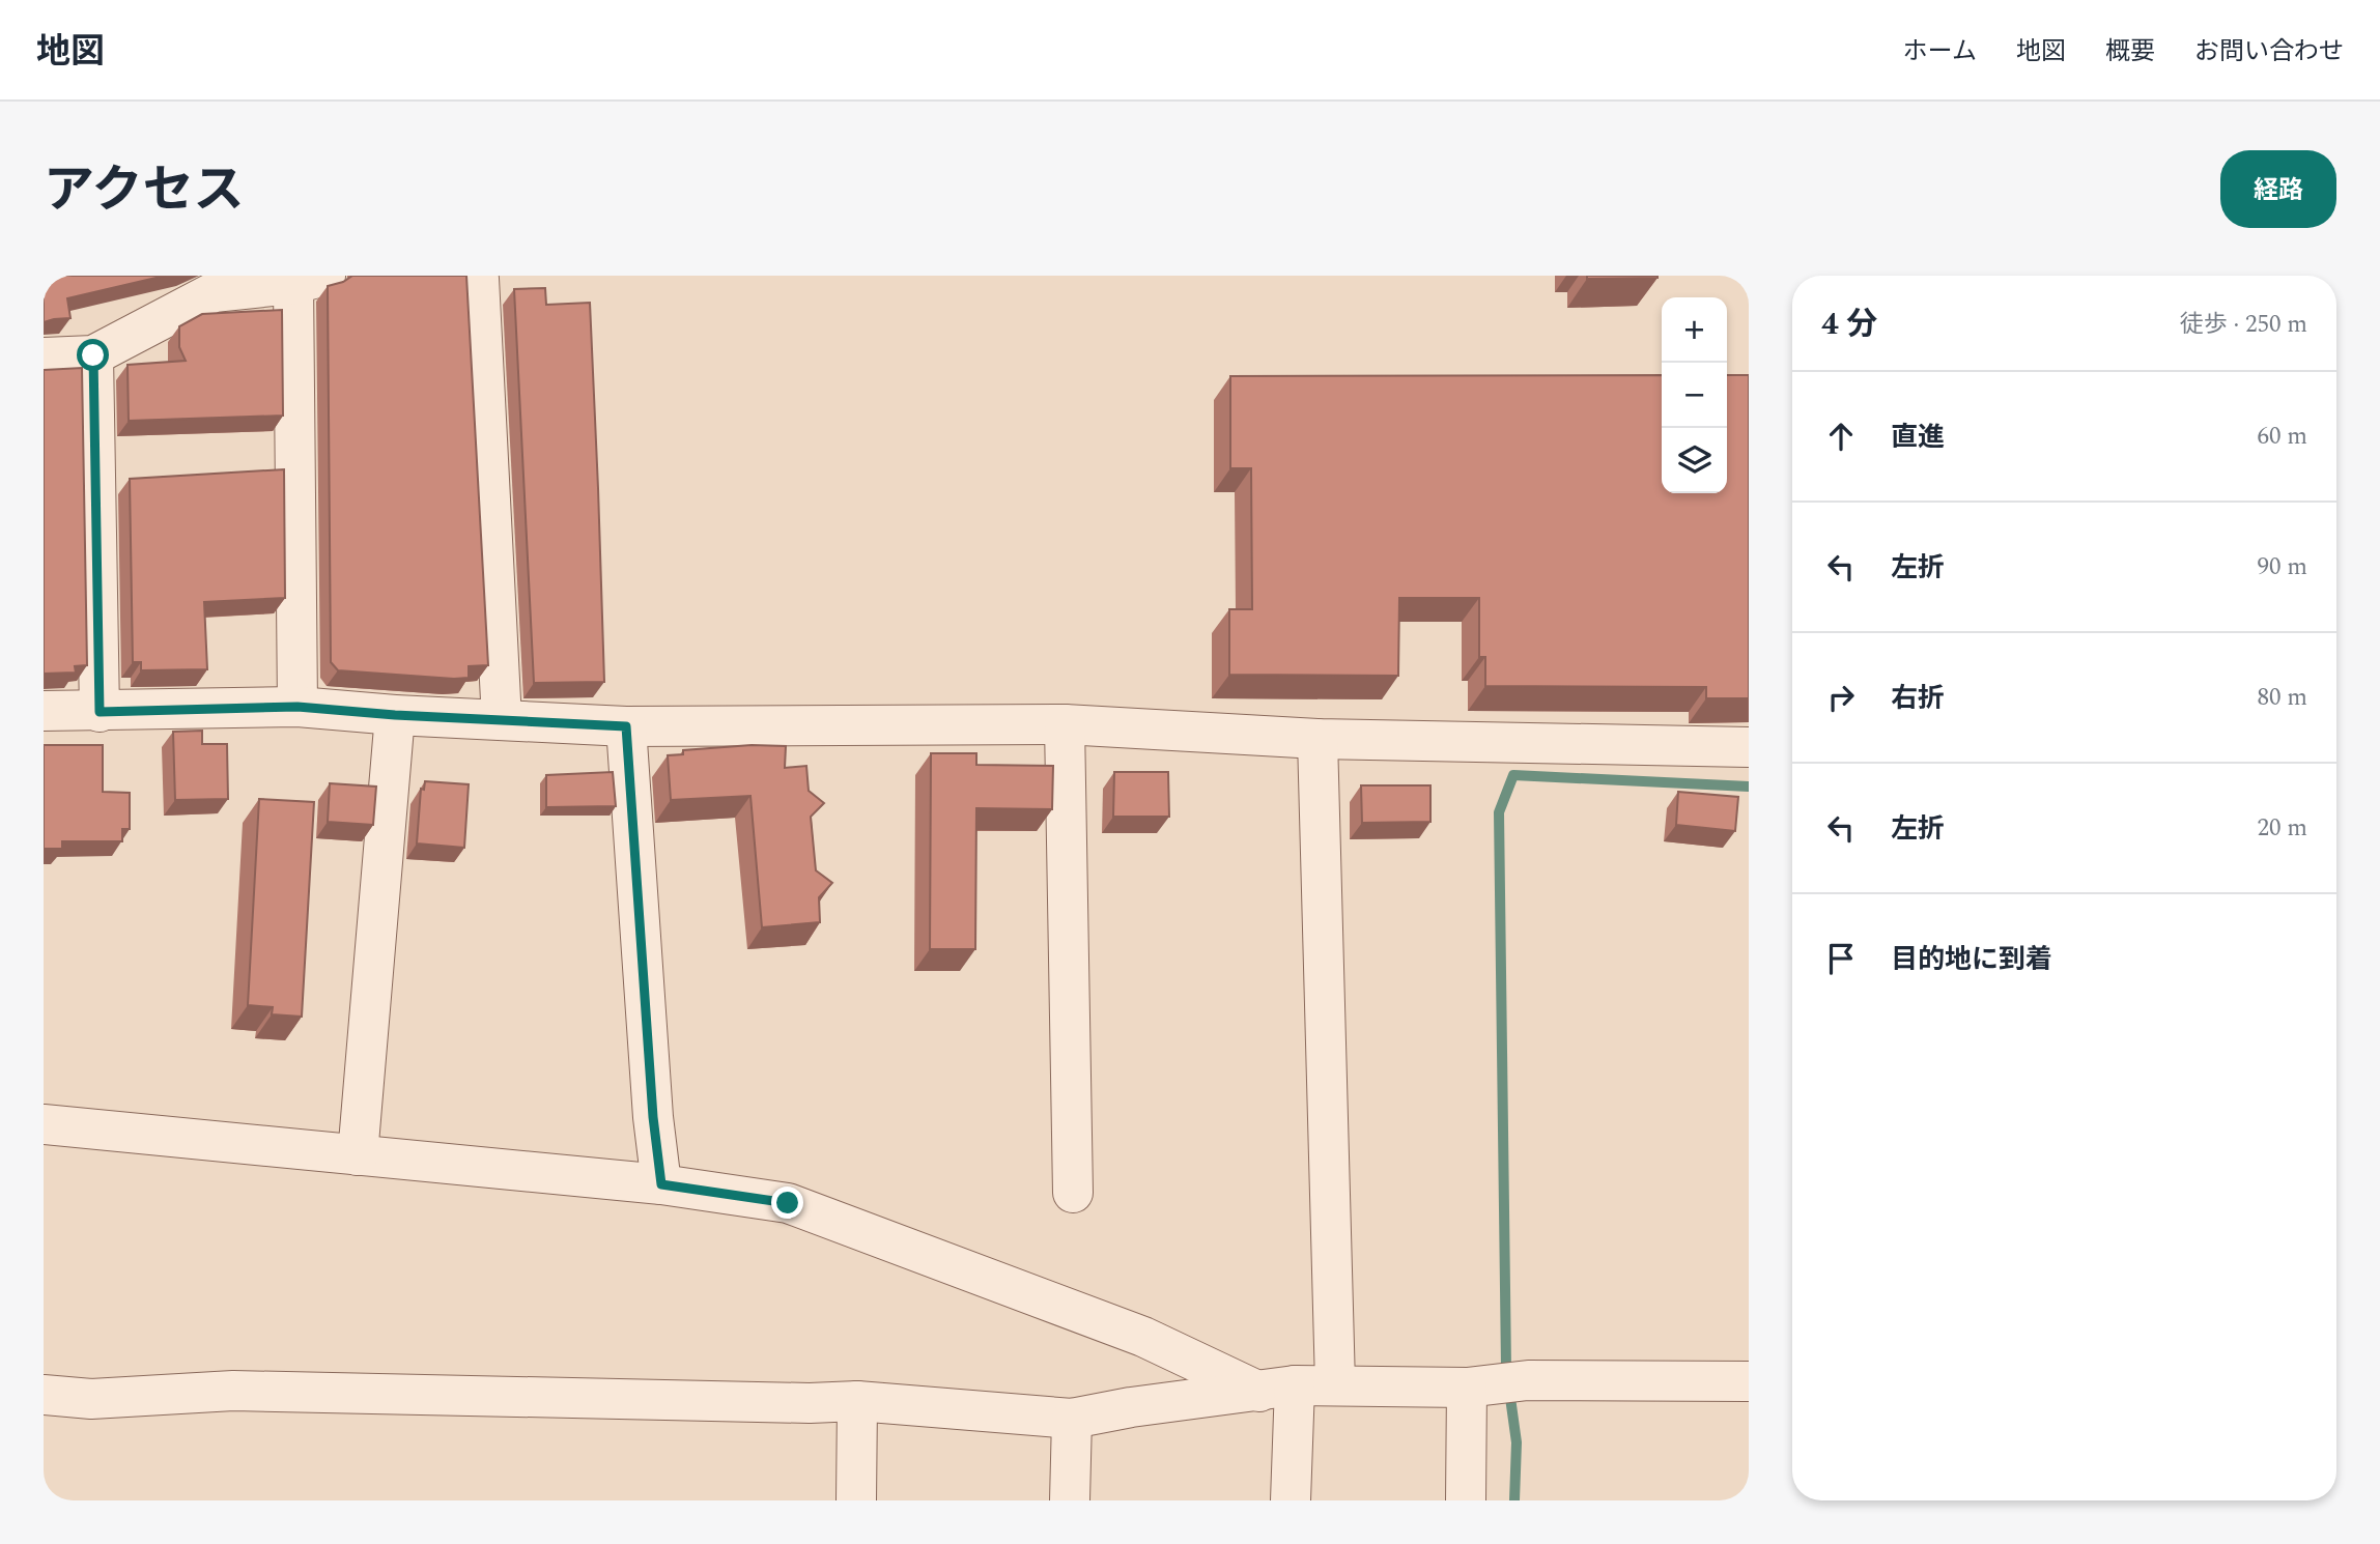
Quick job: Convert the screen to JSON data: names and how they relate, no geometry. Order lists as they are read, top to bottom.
{
  "page": {
    "header": "地図",
    "nav": [
      "ホーム",
      "地図",
      "概要",
      "お問い合わせ"
    ],
    "title": "アクセス",
    "buttons": "経路",
    "heading": ["4 分", "徒歩 · 250 m"],
    "map_buttons": ["+", "−"],
    "list": [
      ["直進", "60 m"],
      ["左折", "90 m"],
      ["右折", "80 m"],
      ["左折", "20 m"],
      "目的地に到着"
    ]
  }
}
